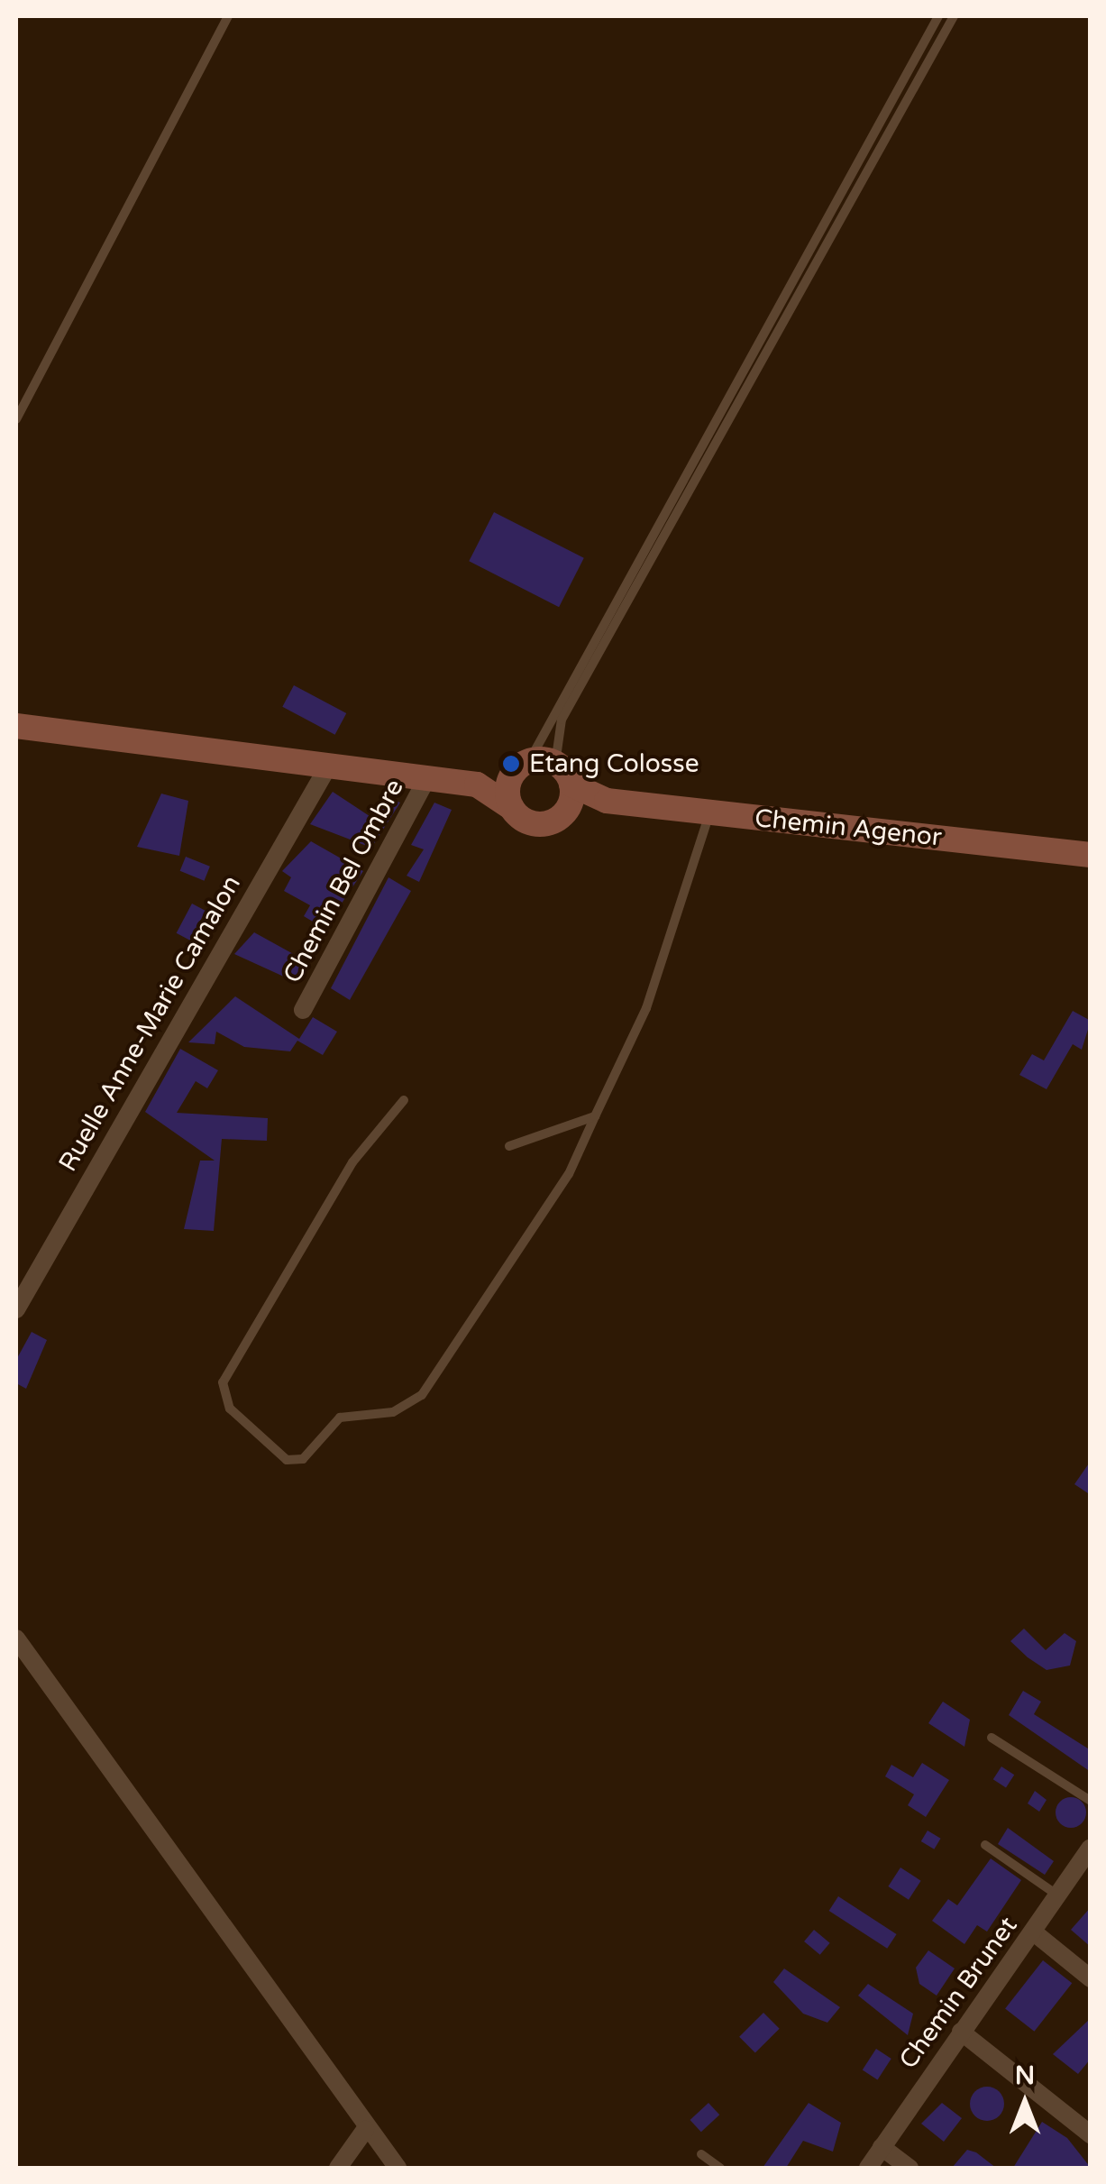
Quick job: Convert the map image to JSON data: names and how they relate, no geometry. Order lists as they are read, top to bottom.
{
  "streets": {
    "main road": ["Chemin Agenor"],
    "street": ["Chemin Bel Ombre", "Ruelle Anne-Marie Camalon", "Chemin Brunet"]
  },
  "crossings": [
    ["Chemin Agenor", "Chemin Bel Ombre"],
    ["Chemin Agenor", "Ruelle Anne-Marie Camalon"]
  ],
  "places": ["Etang Colosse"],
  "north": "top"
}
